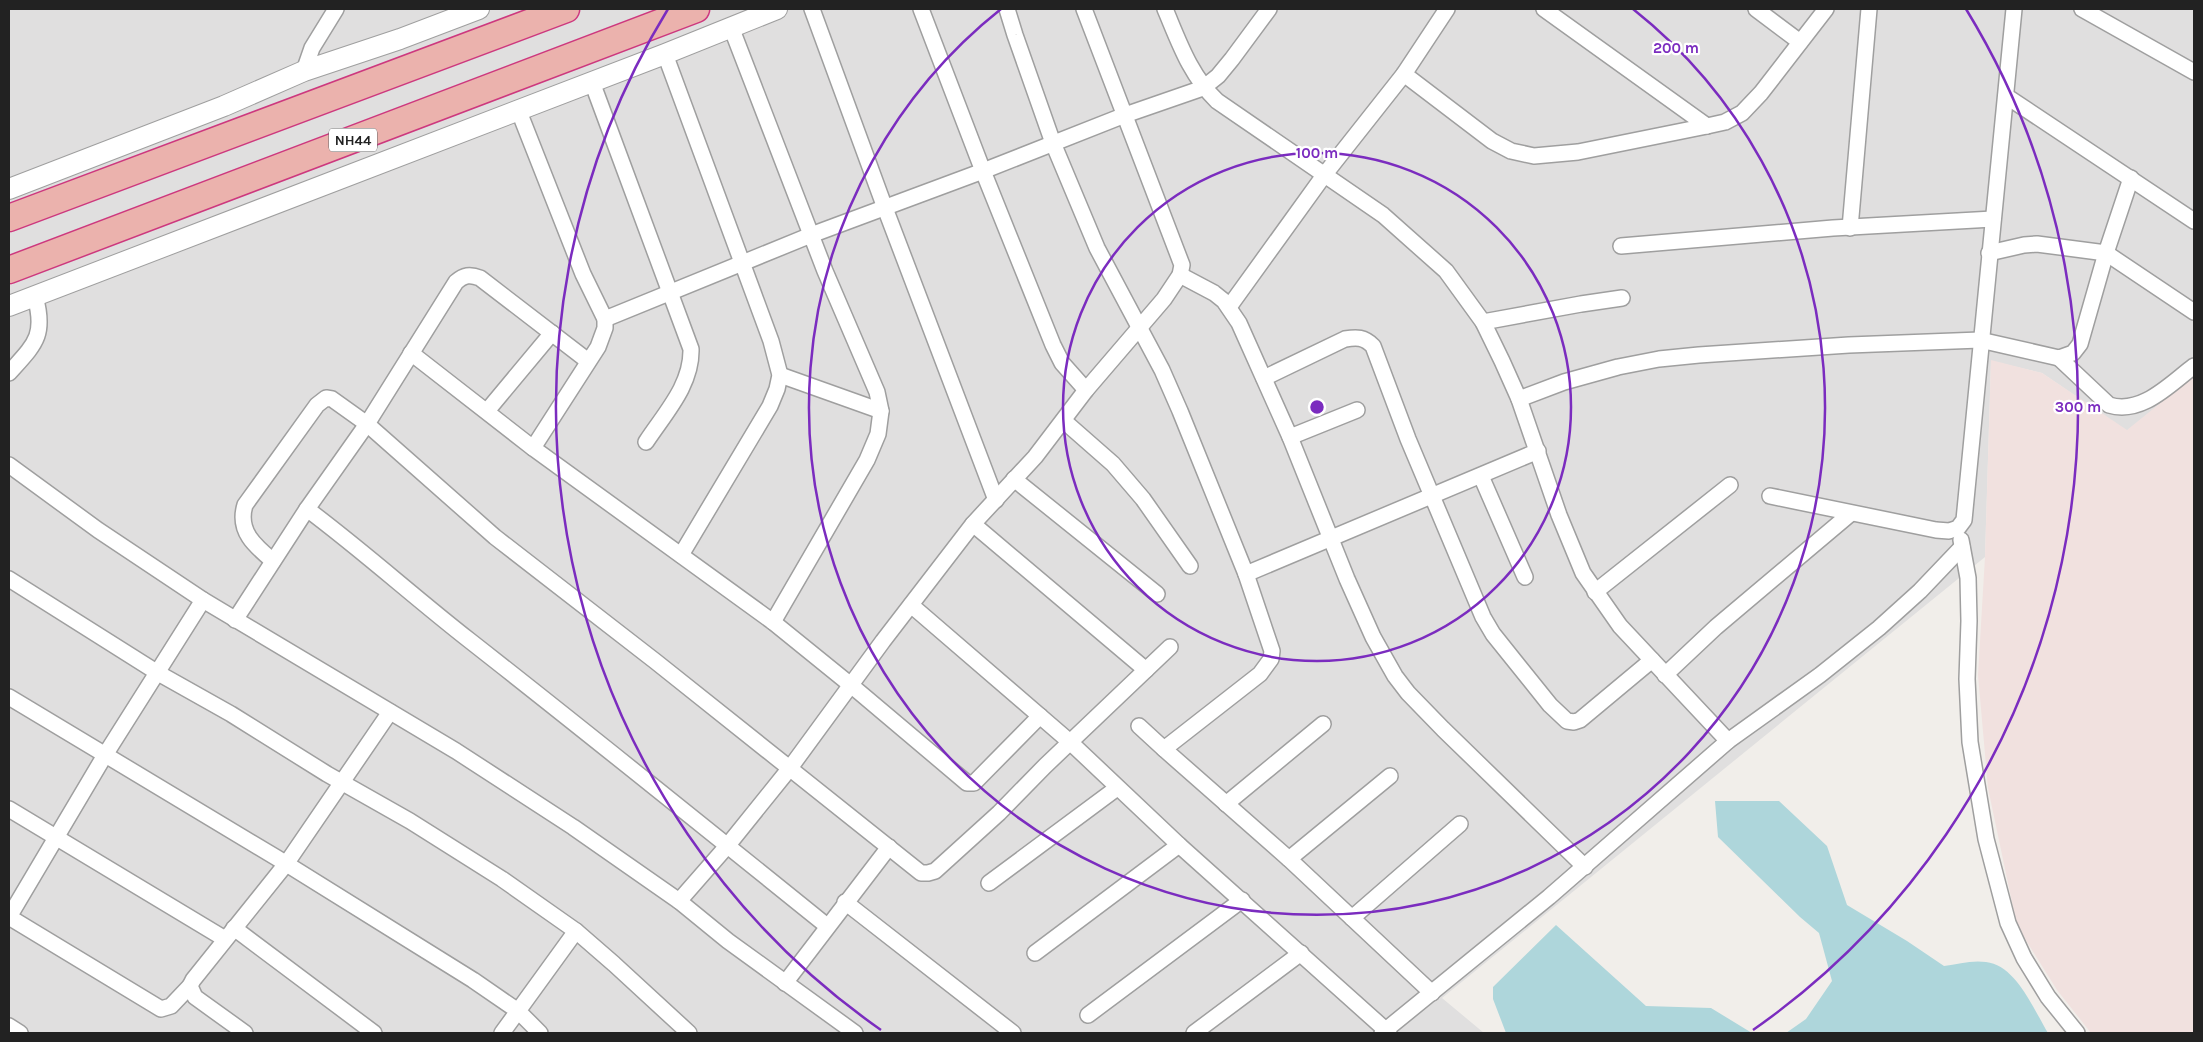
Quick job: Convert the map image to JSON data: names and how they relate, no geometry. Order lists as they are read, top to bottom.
{
  "streets": {
    "highway": ["NH44"]
  },
  "rings": ["200 m", "100 m", "300 m"]
}
